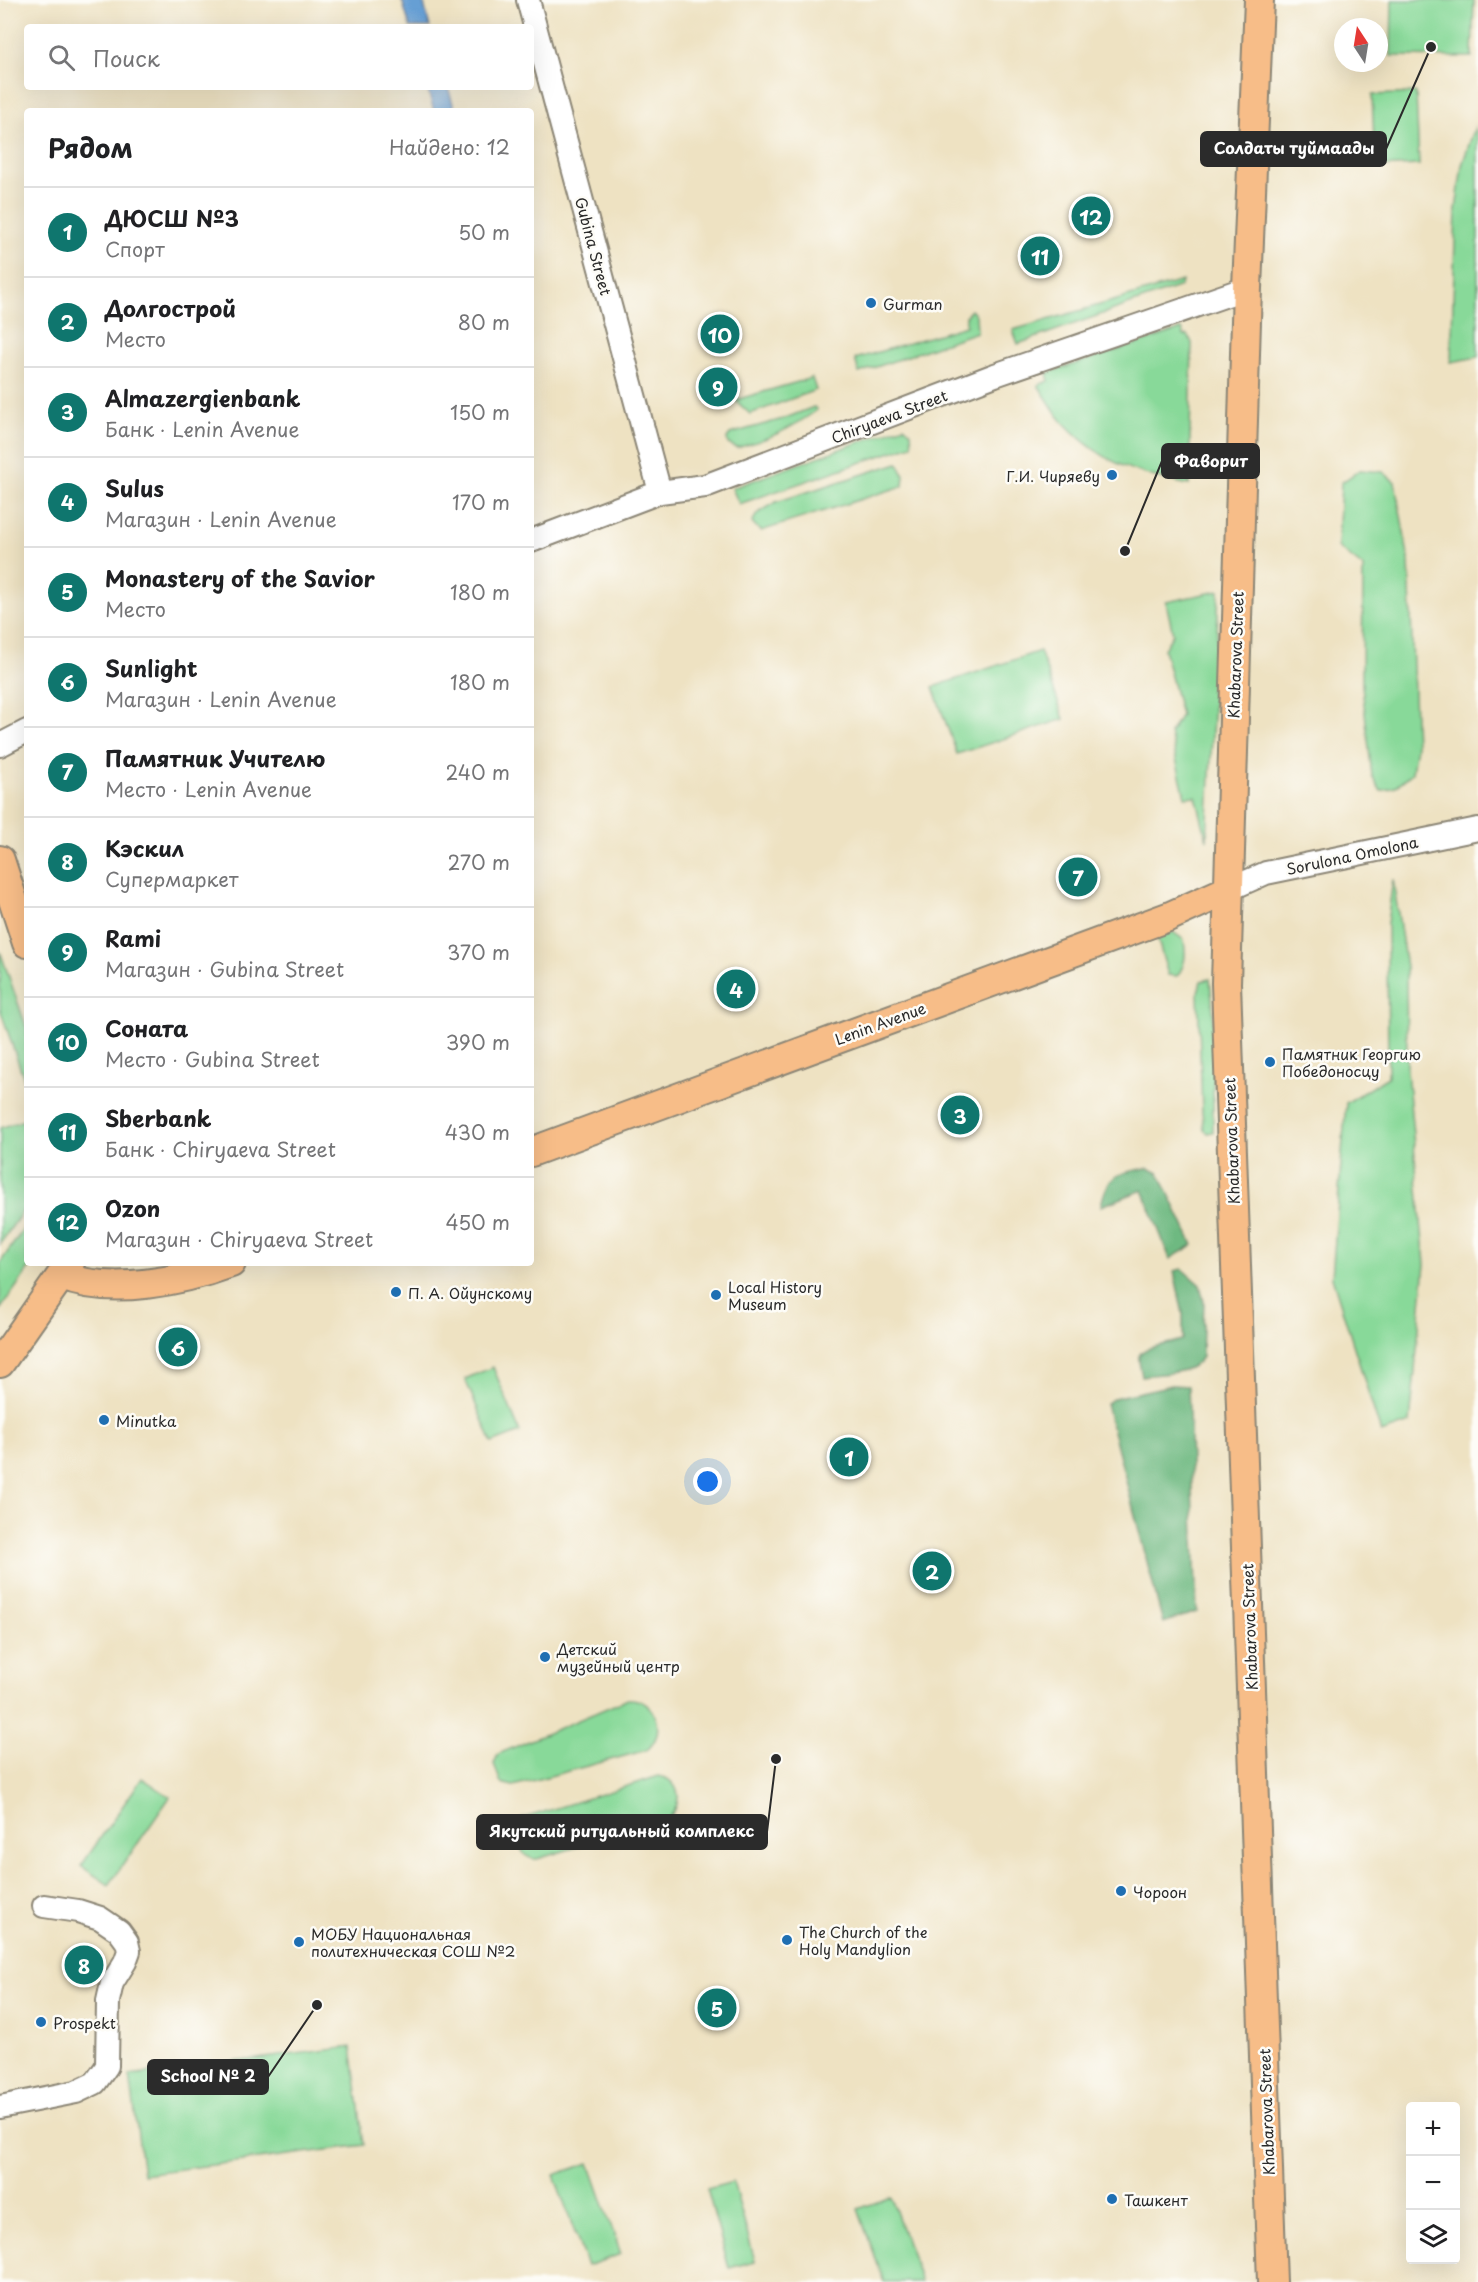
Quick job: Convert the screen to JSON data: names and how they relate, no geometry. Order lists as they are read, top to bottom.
{
  "streets": {
    "main road": ["Khabarova Street", "Lenin Avenue"],
    "street": ["Gubina Street", "Chiryaeva Street", "Sorulona Omolona"]
  },
  "crossings": [
    ["Gubina Street", "Chiryaeva Street"],
    ["Chiryaeva Street", "Khabarova Street"],
    ["Khabarova Street", "Sorulona Omolona"],
    ["Khabarova Street", "Lenin Avenue"],
    ["Sorulona Omolona", "Lenin Avenue"]
  ],
  "places": [
    "Солдаты туймаады",
    "Gurman",
    "Г.И. Чиряеву",
    "Фаворит",
    "Памятник Георгию Победоносцу",
    "П. А. Ойунскому",
    "Local History Museum",
    "Minutka",
    "Детский музейный центр",
    "Якутский ритуальный комплекс",
    "Чороон",
    "The Church of the Holy Mandylion",
    "МОБУ Национальная политехническая СОШ №2",
    "School № 2",
    "Prospekt",
    "Ташкент"
  ],
  "north": "top",
  "page": {
    "search": "Поиск",
    "heading": ["Рядом", "Найдено: 12"],
    "list": [
      {
        "mark": "1",
        "name": "ДЮСШ №3",
        "note": "Спорт",
        "value": "50 m"
      },
      {
        "mark": "2",
        "name": "Долгострой",
        "note": "Место",
        "value": "80 m"
      },
      {
        "mark": "3",
        "name": "Almazergienbank",
        "note": "Банк · Lenin Avenue",
        "value": "150 m"
      },
      {
        "mark": "4",
        "name": "Sulus",
        "note": "Магазин · Lenin Avenue",
        "value": "170 m"
      },
      {
        "mark": "5",
        "name": "Monastery of the Savior",
        "note": "Место",
        "value": "180 m"
      },
      {
        "mark": "6",
        "name": "Sunlight",
        "note": "Магазин · Lenin Avenue",
        "value": "180 m"
      },
      {
        "mark": "7",
        "name": "Памятник Учителю",
        "note": "Место · Lenin Avenue",
        "value": "240 m"
      },
      {
        "mark": "8",
        "name": "Кэскил",
        "note": "Супермаркет",
        "value": "270 m"
      },
      {
        "mark": "9",
        "name": "Rami",
        "note": "Магазин · Gubina Street",
        "value": "370 m"
      },
      {
        "mark": "10",
        "name": "Соната",
        "note": "Место · Gubina Street",
        "value": "390 m"
      },
      {
        "mark": "11",
        "name": "Sberbank",
        "note": "Банк · Chiryaeva Street",
        "value": "430 m"
      },
      {
        "mark": "12",
        "name": "Ozon",
        "note": "Магазин · Chiryaeva Street",
        "value": "450 m"
      }
    ],
    "pins": [
      "12",
      "11",
      "10",
      "9",
      "7",
      "4",
      "3",
      "6",
      "1",
      "2",
      "8",
      "5"
    ],
    "map_buttons": ["+", "−"]
  }
}
